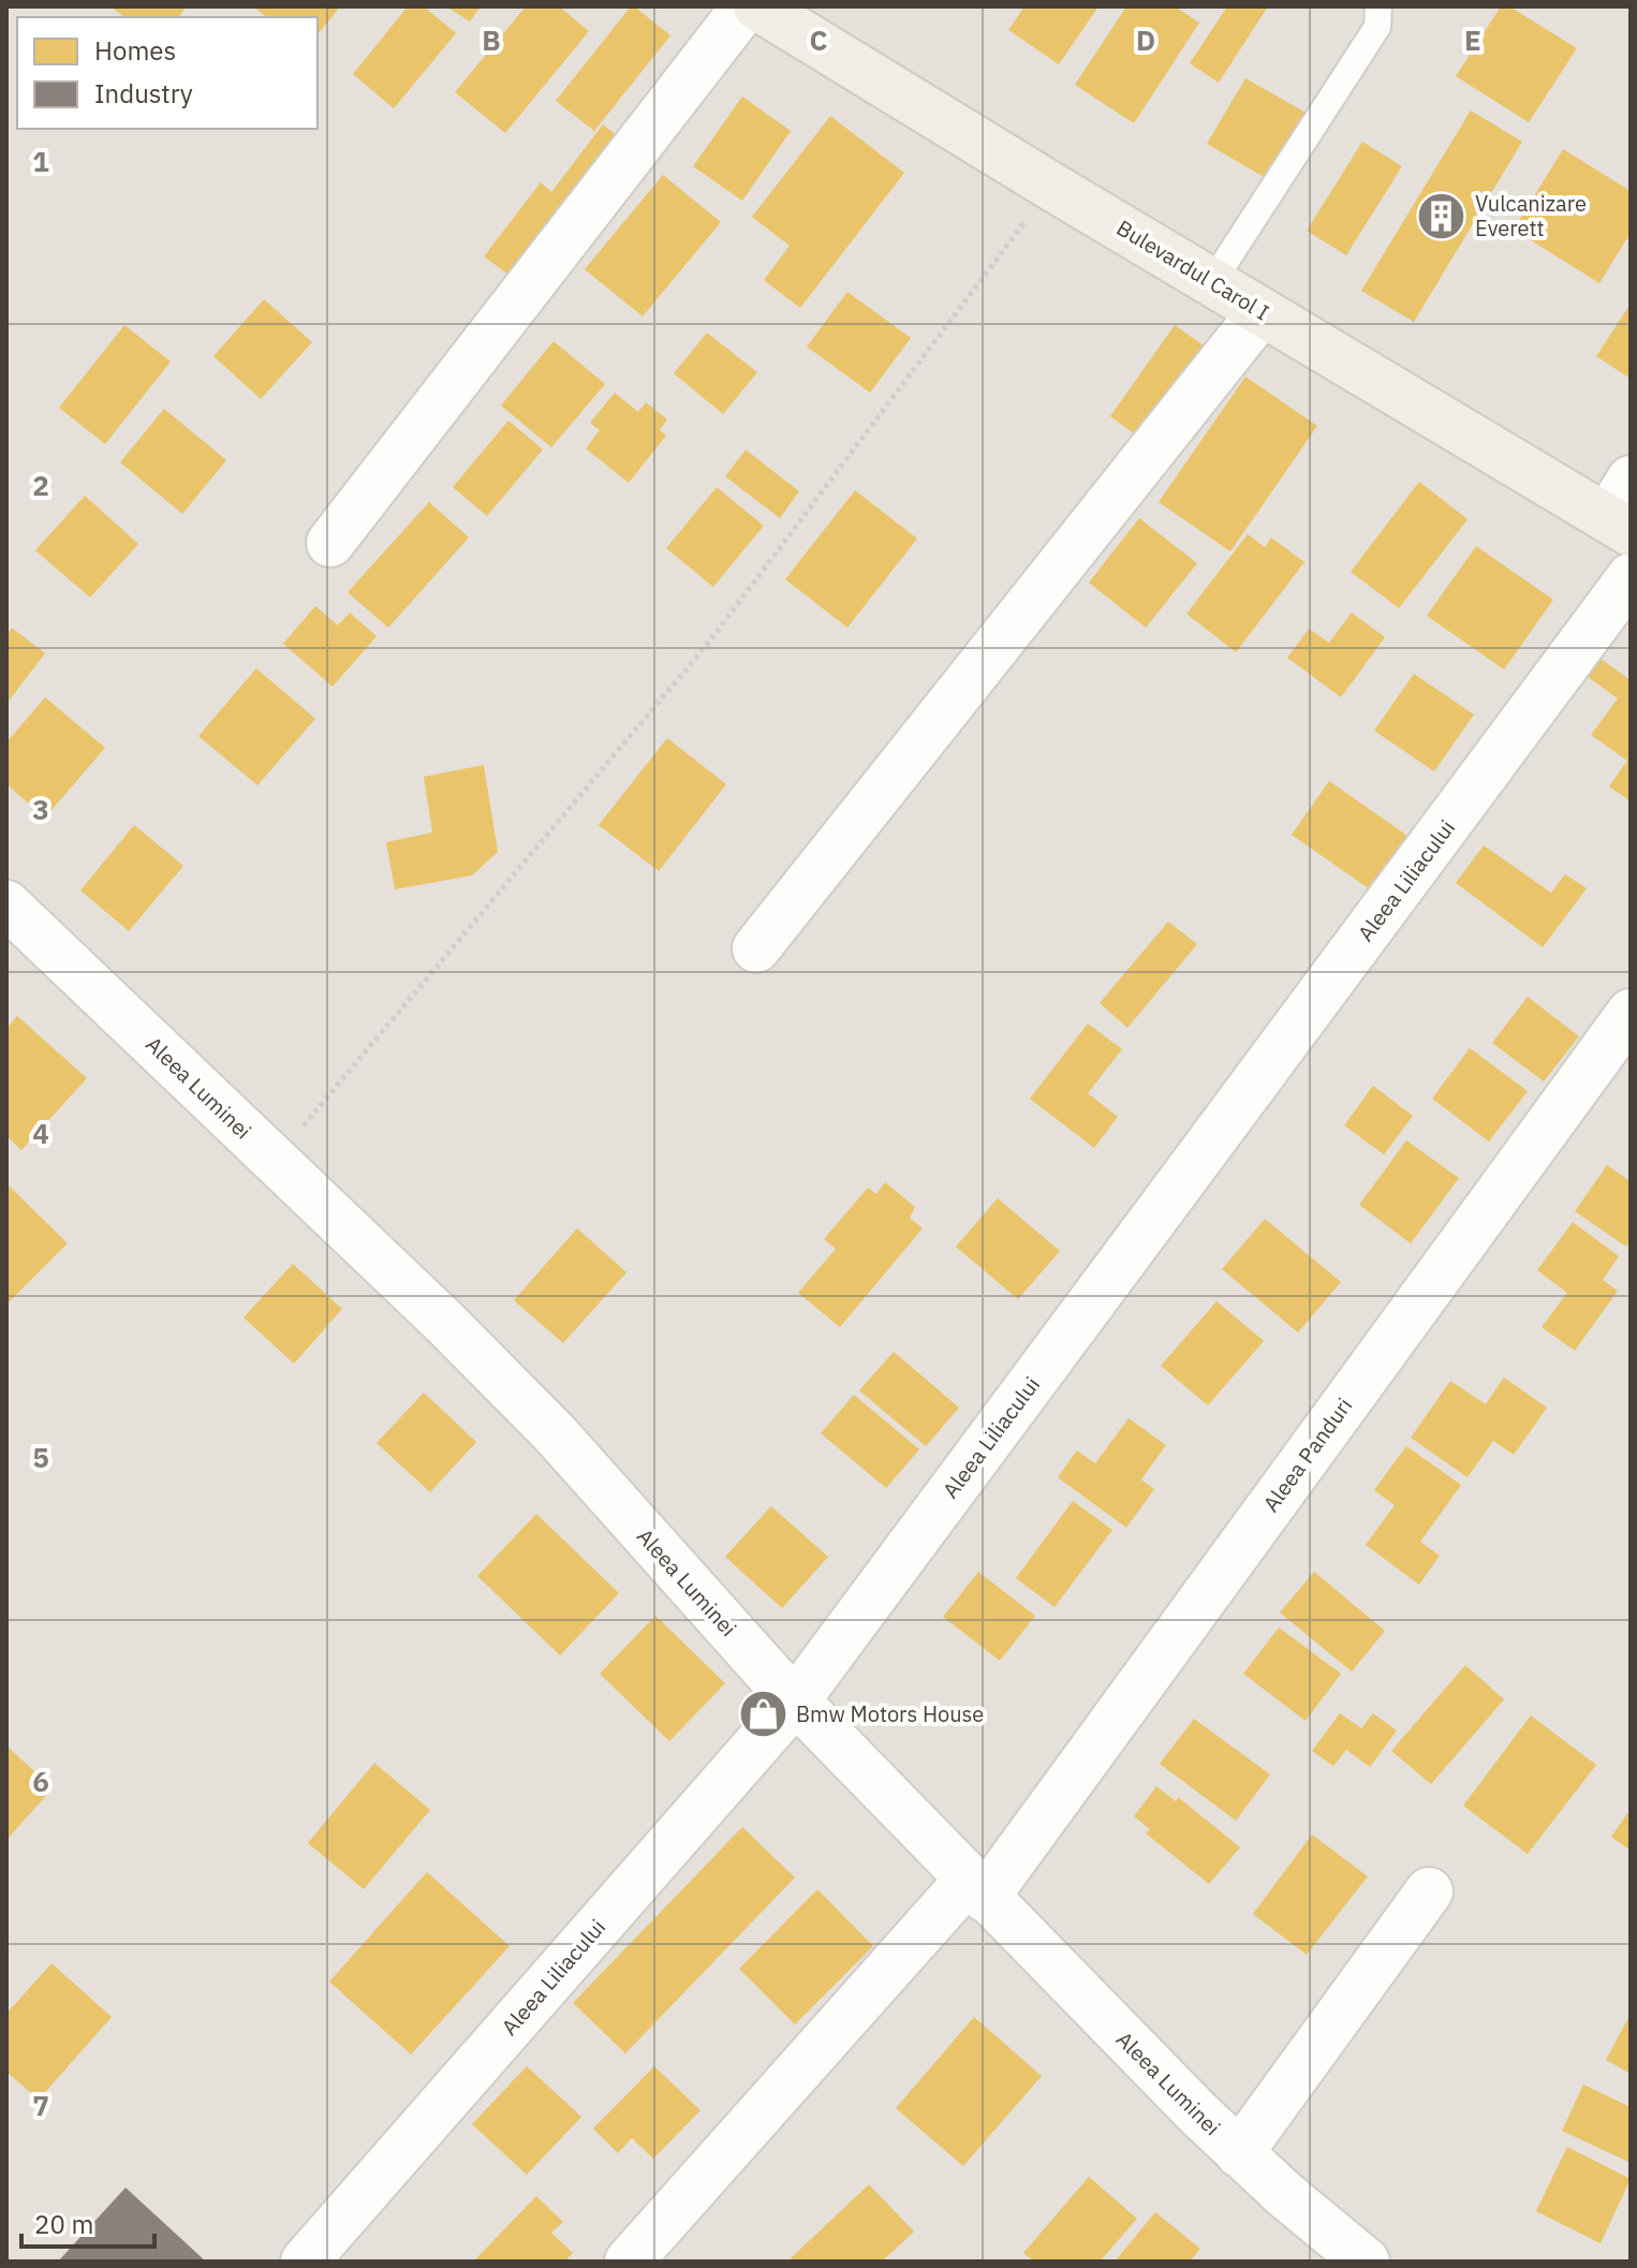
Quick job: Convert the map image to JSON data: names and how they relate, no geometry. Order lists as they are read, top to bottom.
{
  "streets": {
    "main road": ["Bulevardul Carol I"],
    "street": ["Aleea Liliacului", "Aleea Luminei", "Aleea Panduri"]
  },
  "crossings": [
    ["Aleea Liliacului", "Aleea Luminei"],
    ["Aleea Luminei", "Aleea Panduri"]
  ],
  "places": {
    "building": ["Vulcanizare Everett"],
    "shop": ["Bmw Motors House"]
  },
  "legend": ["Homes", "Industry"],
  "scale_bar": "20 m",
  "grid": {
    "columns": [
      "B",
      "C",
      "D",
      "E"
    ],
    "rows": [
      "1",
      "2",
      "3",
      "4",
      "5",
      "6",
      "7"
    ]
  }
}
